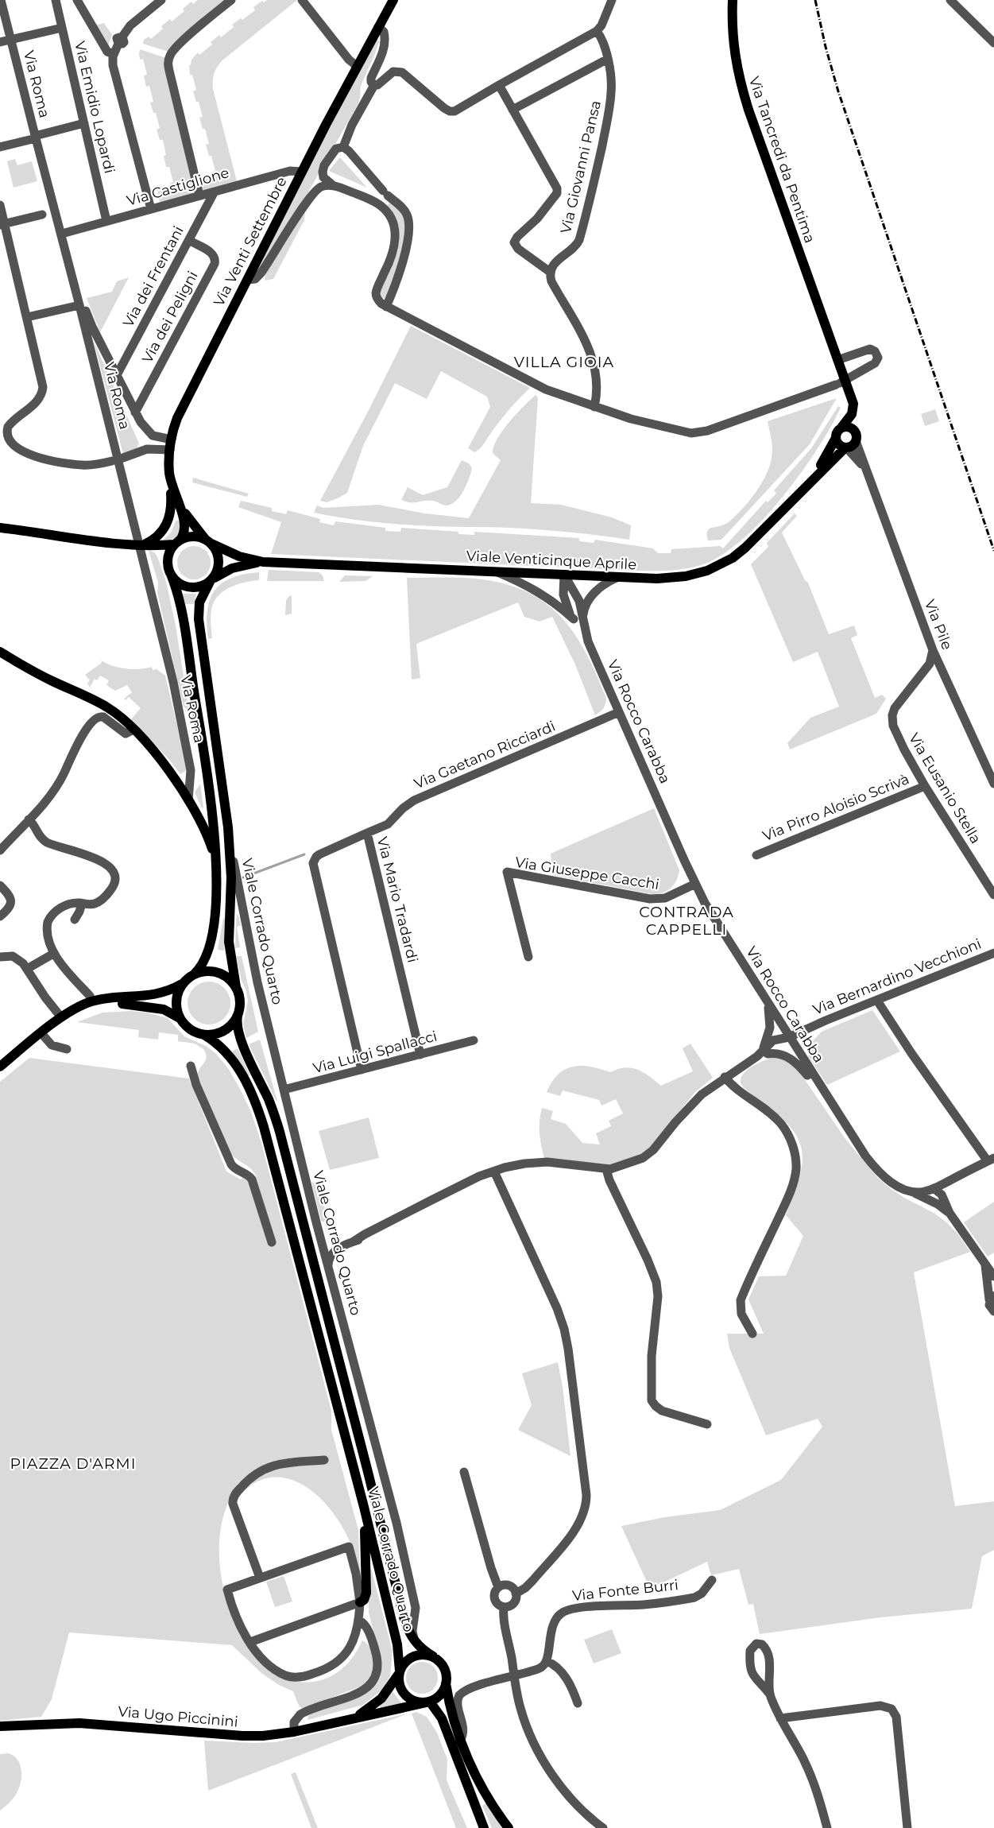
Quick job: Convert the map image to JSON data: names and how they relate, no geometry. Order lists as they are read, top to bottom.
{
  "streets": {
    "main road": [
      "Via Tancredi da Pentima",
      "Via Venti Settembre",
      "Viale Venticinque Aprile",
      "Viale Corrado Quarto",
      "Via Ugo Piccinini"
    ],
    "street": [
      "Via Roma",
      "Via Emidio Lopardi",
      "Via Giovanni Pansa",
      "Via Castiglione",
      "Via dei Frentani",
      "Via dei Peligni",
      "Via Pile",
      "Via Rocco Carabba",
      "Via Gaetano Ricciardi",
      "Via Eusanio Stella",
      "Via Pirro Aloisio Scrivà",
      "Via Giuseppe Cacchi",
      "Via Mario Tradardi",
      "Via Bernardino Vecchioni",
      "Via Luigi Spallacci",
      "Via Fonte Burri"
    ]
  },
  "crossings": [
    ["Via Roma", "Via Castiglione"],
    ["Via Emidio Lopardi", "Via Castiglione"],
    ["Via Tancredi da Pentima", "Viale Venticinque Aprile"],
    ["Via Tancredi da Pentima", "Via Pile"],
    ["Via Castiglione", "Via Venti Settembre"],
    ["Via Castiglione", "Via dei Frentani"],
    ["Via Venti Settembre", "Viale Venticinque Aprile"],
    ["Via Venti Settembre", "Viale Corrado Quarto"],
    ["Via dei Frentani", "Via dei Peligni"],
    ["Viale Venticinque Aprile", "Via Pile"],
    ["Viale Venticinque Aprile", "Via Rocco Carabba"],
    ["Viale Venticinque Aprile", "Viale Corrado Quarto"],
    ["Via Pile", "Via Eusanio Stella"],
    ["Via Rocco Carabba", "Via Gaetano Ricciardi"],
    ["Via Rocco Carabba", "Via Giuseppe Cacchi"],
    ["Via Rocco Carabba", "Via Bernardino Vecchioni"],
    ["Via Gaetano Ricciardi", "Via Mario Tradardi"],
    ["Via Eusanio Stella", "Via Pirro Aloisio Scrivà"],
    ["Via Mario Tradardi", "Via Luigi Spallacci"],
    ["Viale Corrado Quarto", "Via Luigi Spallacci"],
    ["Viale Corrado Quarto", "Via Ugo Piccinini"]
  ],
  "districts": ["VILLA GIOIA", "CONTRADA CAPPELLI", "PIAZZA D'ARMI"]
}
